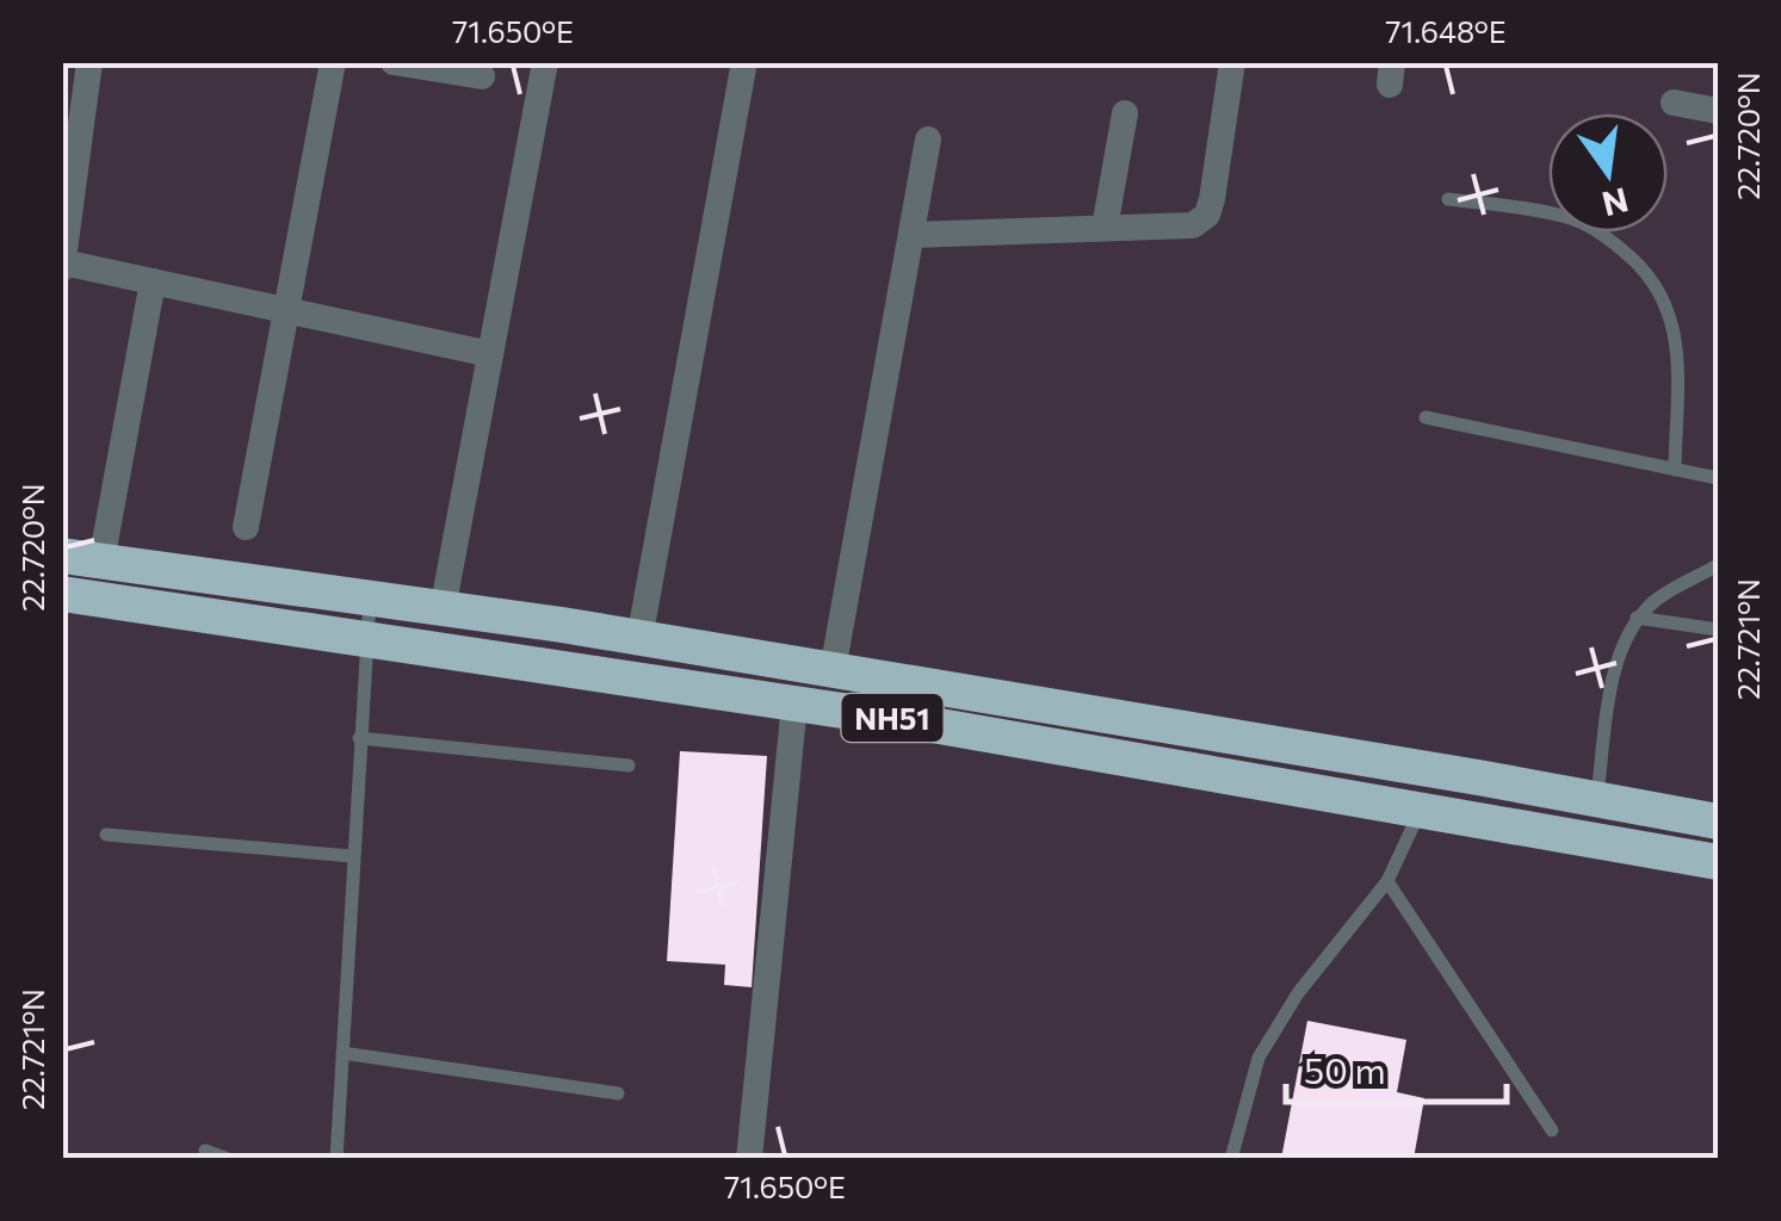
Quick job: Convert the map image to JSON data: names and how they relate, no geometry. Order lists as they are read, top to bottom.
{
  "streets": {
    "highway": ["NH51"]
  },
  "scale_bar": "50 m",
  "north": "bottom",
  "coordinates": [
    "71.650°E",
    "71.648°E",
    "22.720°N",
    "22.721°N"
  ]
}
